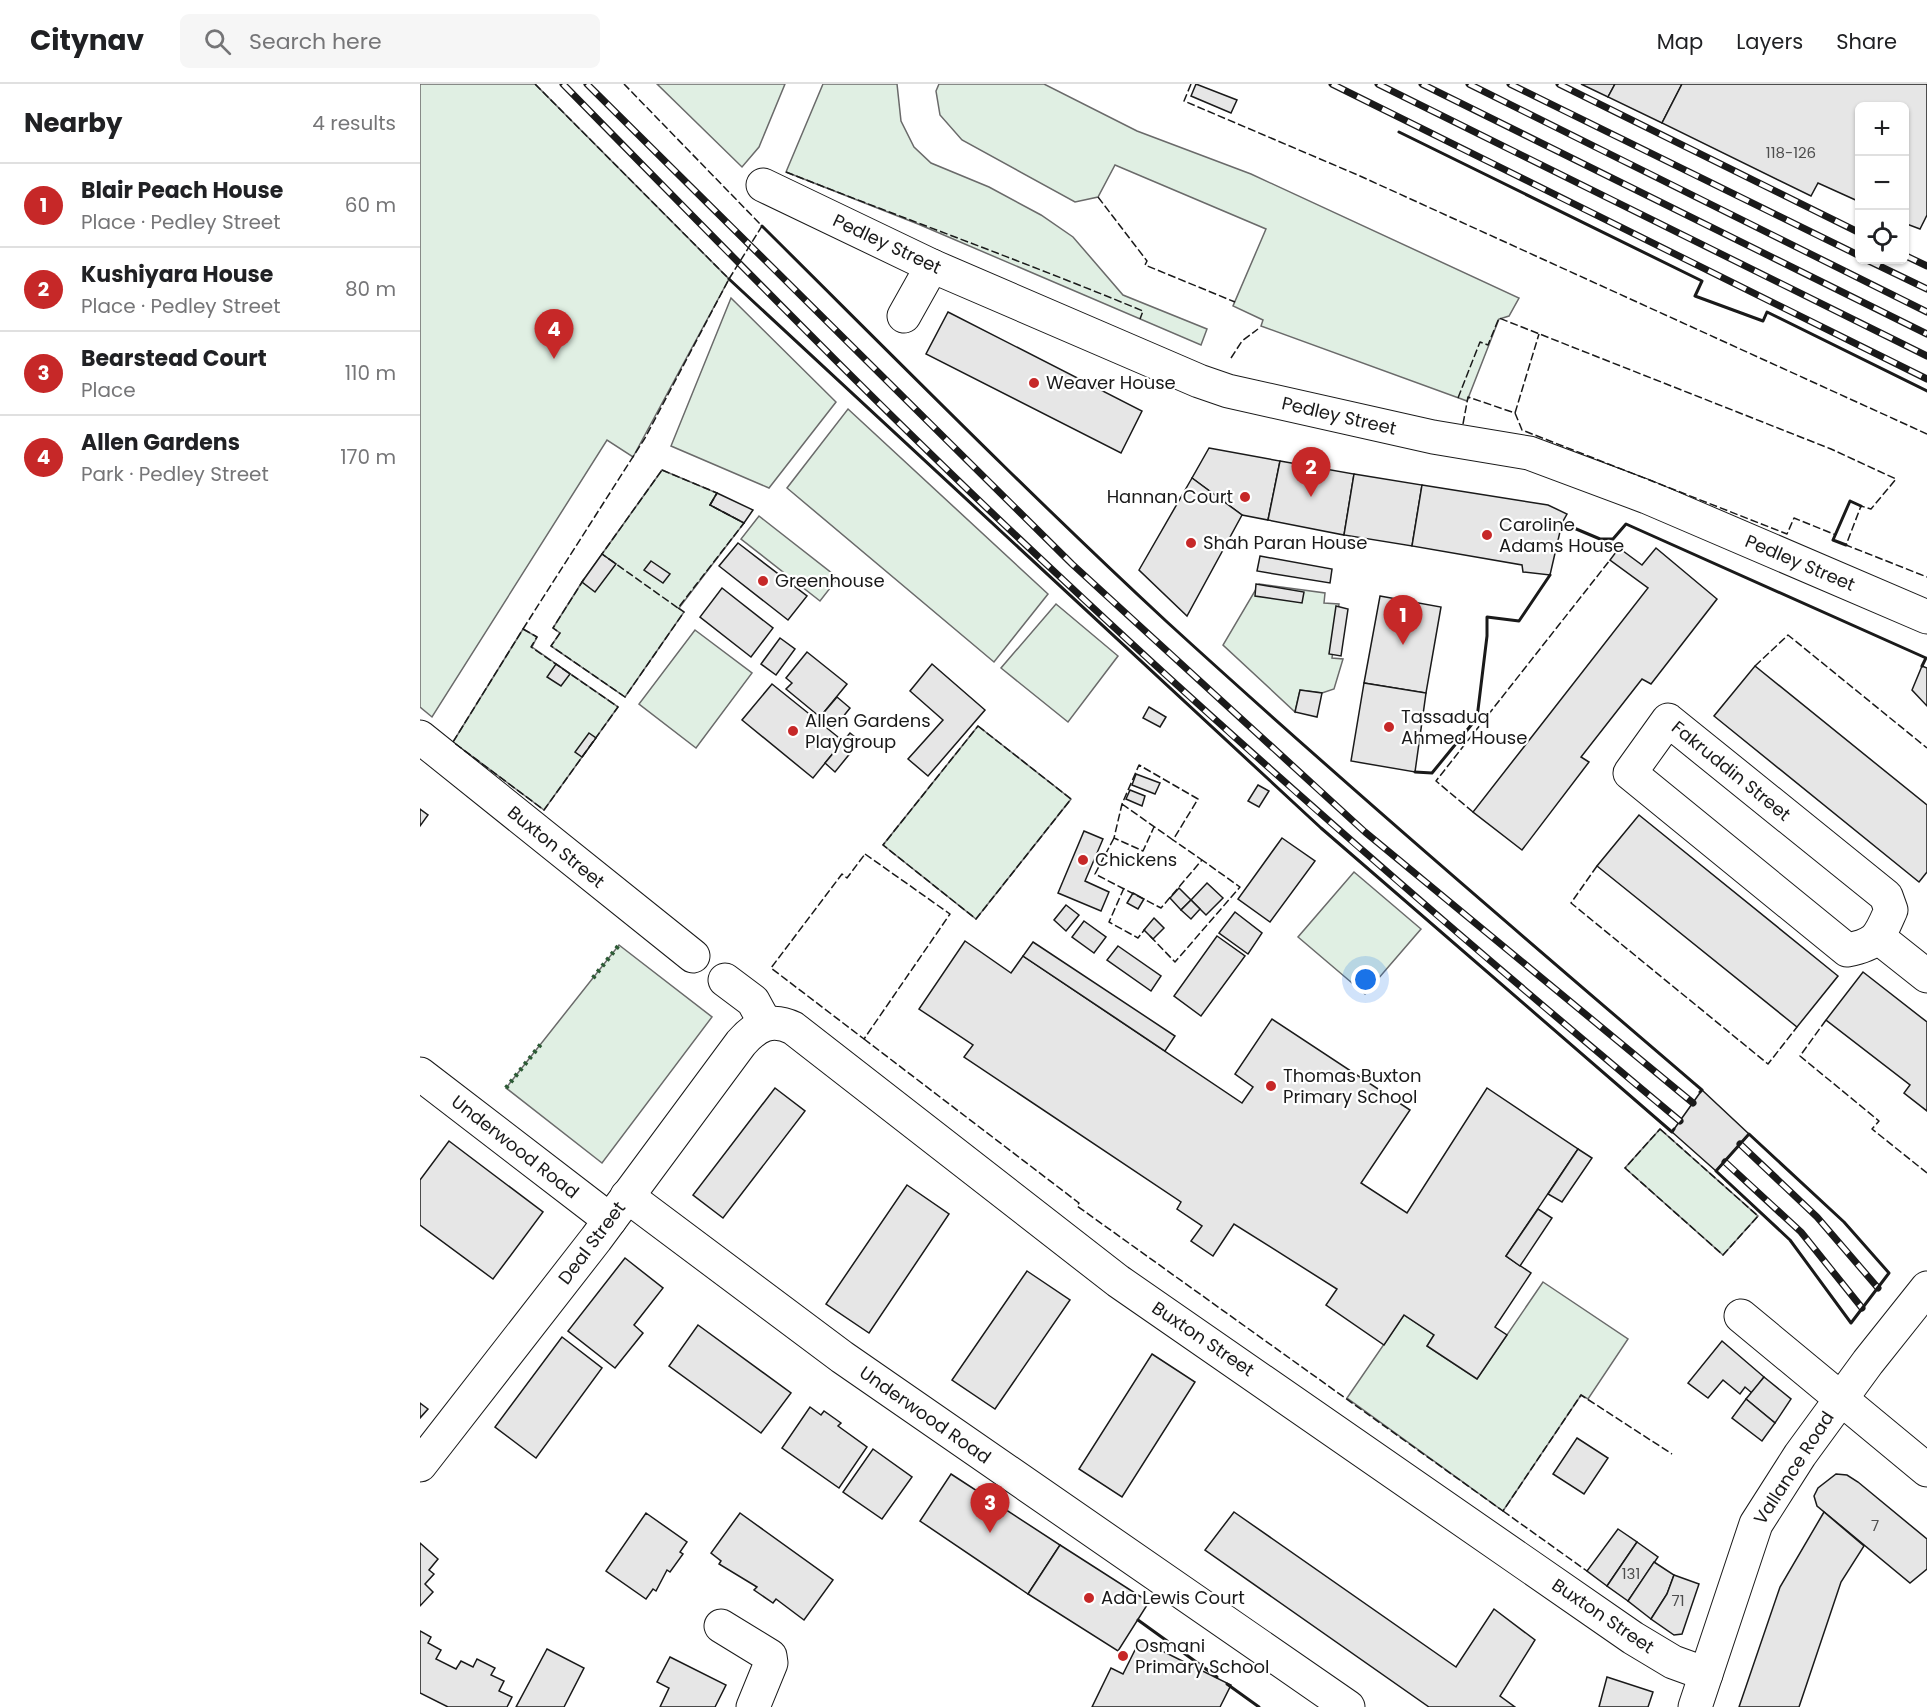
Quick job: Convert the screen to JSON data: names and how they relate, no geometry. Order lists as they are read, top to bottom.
{
  "streets": {
    "street": [
      "Pedley Street",
      "Fakruddin Street",
      "Buxton Street",
      "Underwood Road",
      "Deal Street",
      "Vallance Road"
    ]
  },
  "crossings": [
    ["Buxton Street", "Deal Street"],
    ["Buxton Street", "Vallance Road"],
    ["Underwood Road", "Deal Street"]
  ],
  "places": [
    "Weaver House",
    "Hannan Court",
    "Caroline Adams House",
    "Shah Paran House",
    "Greenhouse",
    "Tassaduq Ahmed House",
    "Allen Gardens Playgroup",
    "Chickens",
    "Thomas Buxton Primary School",
    "Ada Lewis Court",
    "Osmani Primary School"
  ],
  "house_numbers": [
    "118-126",
    "7",
    "131",
    "71"
  ],
  "page": {
    "header": "Citynav",
    "search": "Search here",
    "nav": ["Map", "Layers", "Share"],
    "heading": ["Nearby", "4 results"],
    "map_buttons": ["+", "−"],
    "list": [
      {
        "mark": "1",
        "name": "Blair Peach House",
        "note": "Place · Pedley Street",
        "value": "60 m"
      },
      {
        "mark": "2",
        "name": "Kushiyara House",
        "note": "Place · Pedley Street",
        "value": "80 m"
      },
      {
        "mark": "3",
        "name": "Bearstead Court",
        "note": "Place",
        "value": "110 m"
      },
      {
        "mark": "4",
        "name": "Allen Gardens",
        "note": "Park · Pedley Street",
        "value": "170 m"
      }
    ],
    "pins": [
      "4",
      "2",
      "1",
      "3"
    ]
  }
}
